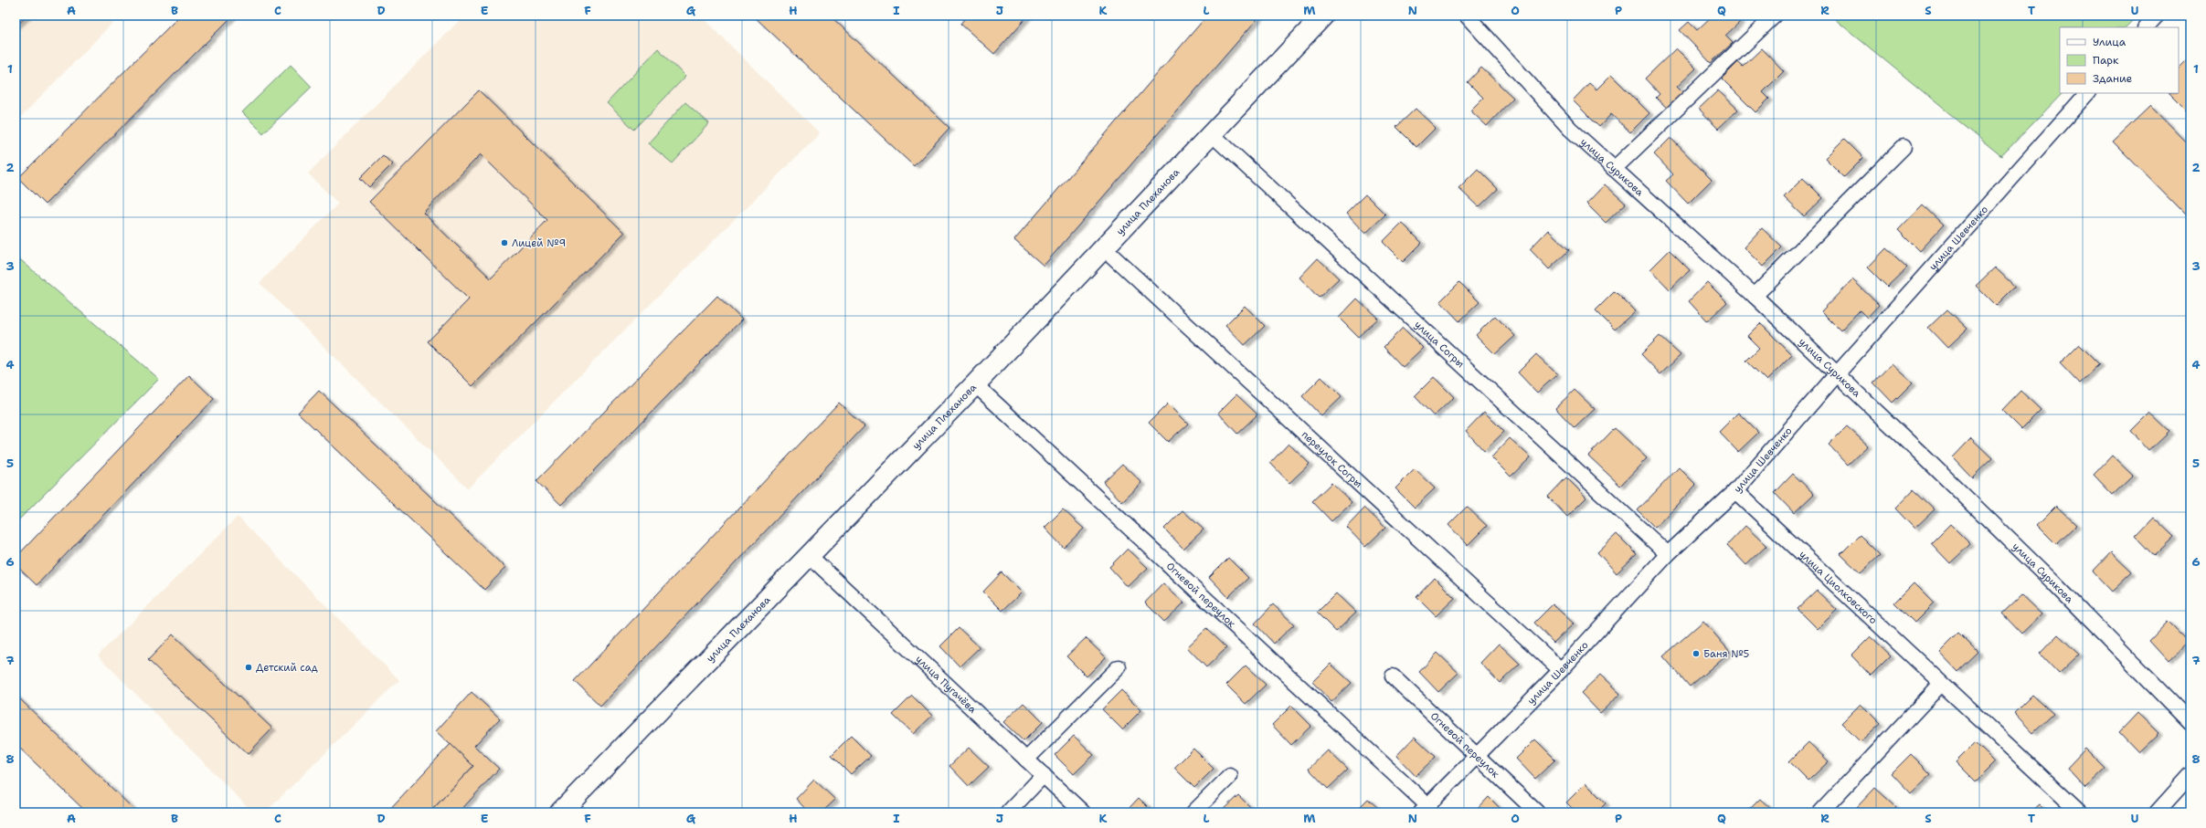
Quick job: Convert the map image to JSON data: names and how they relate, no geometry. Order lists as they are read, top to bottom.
{
  "streets": {
    "main road": ["улица Плеханова"],
    "street": [
      "улица Сурикова",
      "улица Шевченко",
      "улица Согры",
      "переулок Согры",
      "улица Циолковского",
      "Огневой переулок",
      "улица Пугачёва"
    ]
  },
  "crossings": [
    ["улица Сурикова", "улица Шевченко"],
    ["улица Плеханова", "улица Согры"],
    ["улица Плеханова", "переулок Согры"],
    ["улица Плеханова", "Огневой переулок"],
    ["улица Плеханова", "улица Пугачёва"],
    ["улица Шевченко", "улица Согры"],
    ["улица Шевченко", "переулок Согры"],
    ["улица Шевченко", "улица Циолковского"],
    ["улица Шевченко", "Огневой переулок"]
  ],
  "places": ["Лицей №9", "Баня №5", "Детский сад"],
  "legend": ["Улица", "Парк", "Здание"],
  "grid": {
    "columns": [
      "A",
      "B",
      "C",
      "D",
      "E",
      "F",
      "G",
      "H",
      "I",
      "J",
      "K",
      "L",
      "M",
      "N",
      "O",
      "P",
      "Q",
      "R",
      "S",
      "T",
      "U"
    ],
    "rows": [
      "1",
      "2",
      "3",
      "4",
      "5",
      "6",
      "7",
      "8"
    ]
  }
}
